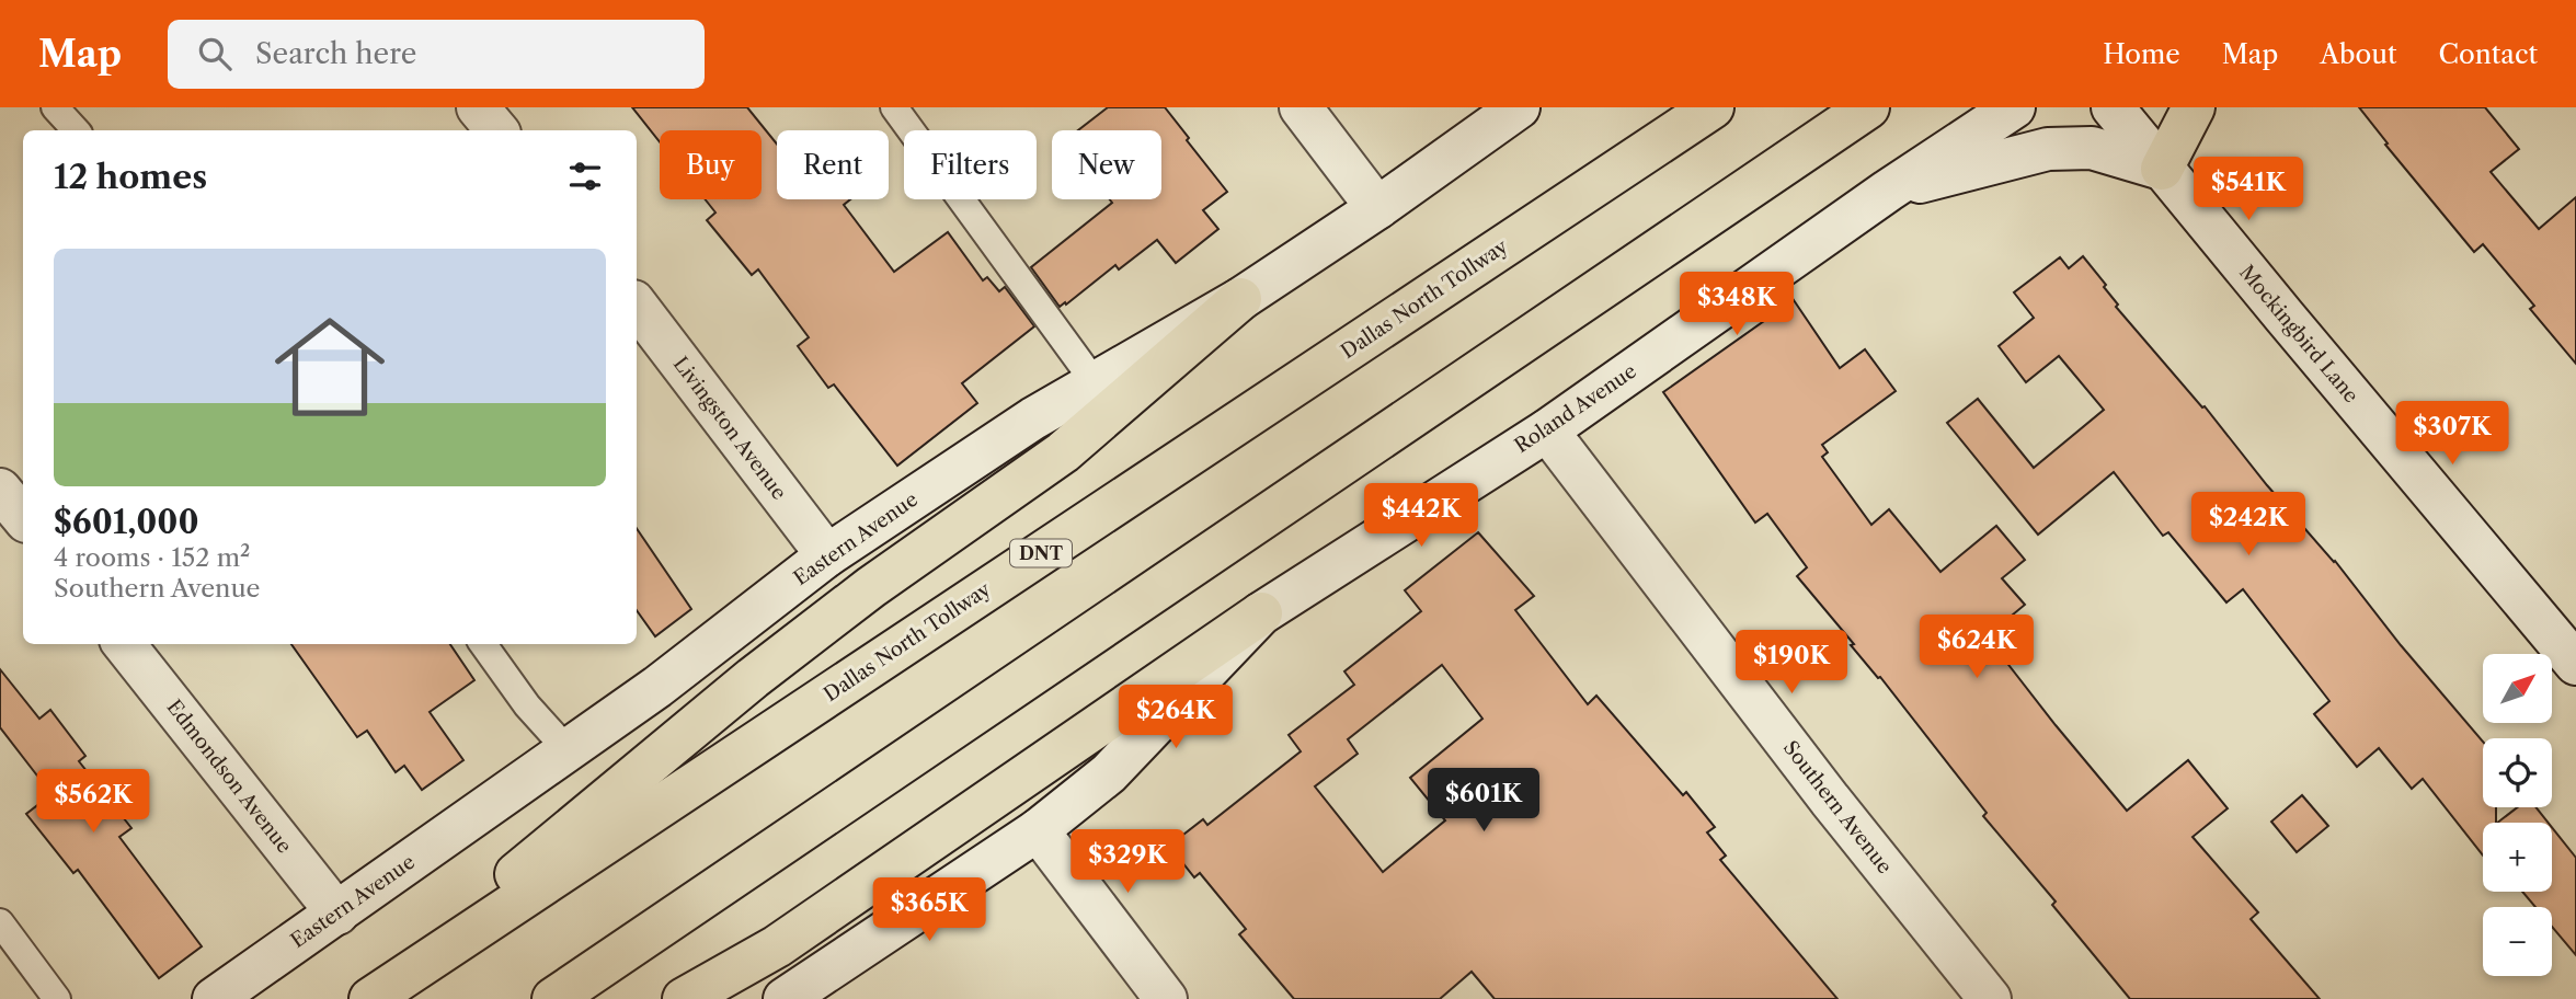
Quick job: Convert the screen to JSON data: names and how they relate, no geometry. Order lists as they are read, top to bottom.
{
  "streets": {
    "highway": ["Dallas North Tollway", "DNT"],
    "street": [
      "Mockingbird Lane",
      "Roland Avenue",
      "Livingston Avenue",
      "Eastern Avenue",
      "Edmondson Avenue",
      "Southern Avenue"
    ]
  },
  "crossings": [
    ["Roland Avenue", "Southern Avenue"],
    ["Livingston Avenue", "Eastern Avenue"],
    ["Eastern Avenue", "Edmondson Avenue"]
  ],
  "north": "top right",
  "page": {
    "header": "Map",
    "search": "Search here",
    "nav": [
      "Home",
      "Map",
      "About",
      "Contact"
    ],
    "chip": [
      "Buy",
      "Rent",
      "Filters",
      "New"
    ],
    "heading": "12 homes",
    "price": [
      "$541K",
      "$348K",
      "$307K",
      "$442K",
      "$242K",
      "$624K",
      "$190K",
      "$264K",
      "$601K",
      "$562K",
      "$329K",
      "$365K"
    ],
    "list": [
      {
        "name": "$601,000",
        "note": "4 rooms · 152 m² · Southern Avenue"
      }
    ],
    "map_buttons": ["+", "−"]
  }
}
